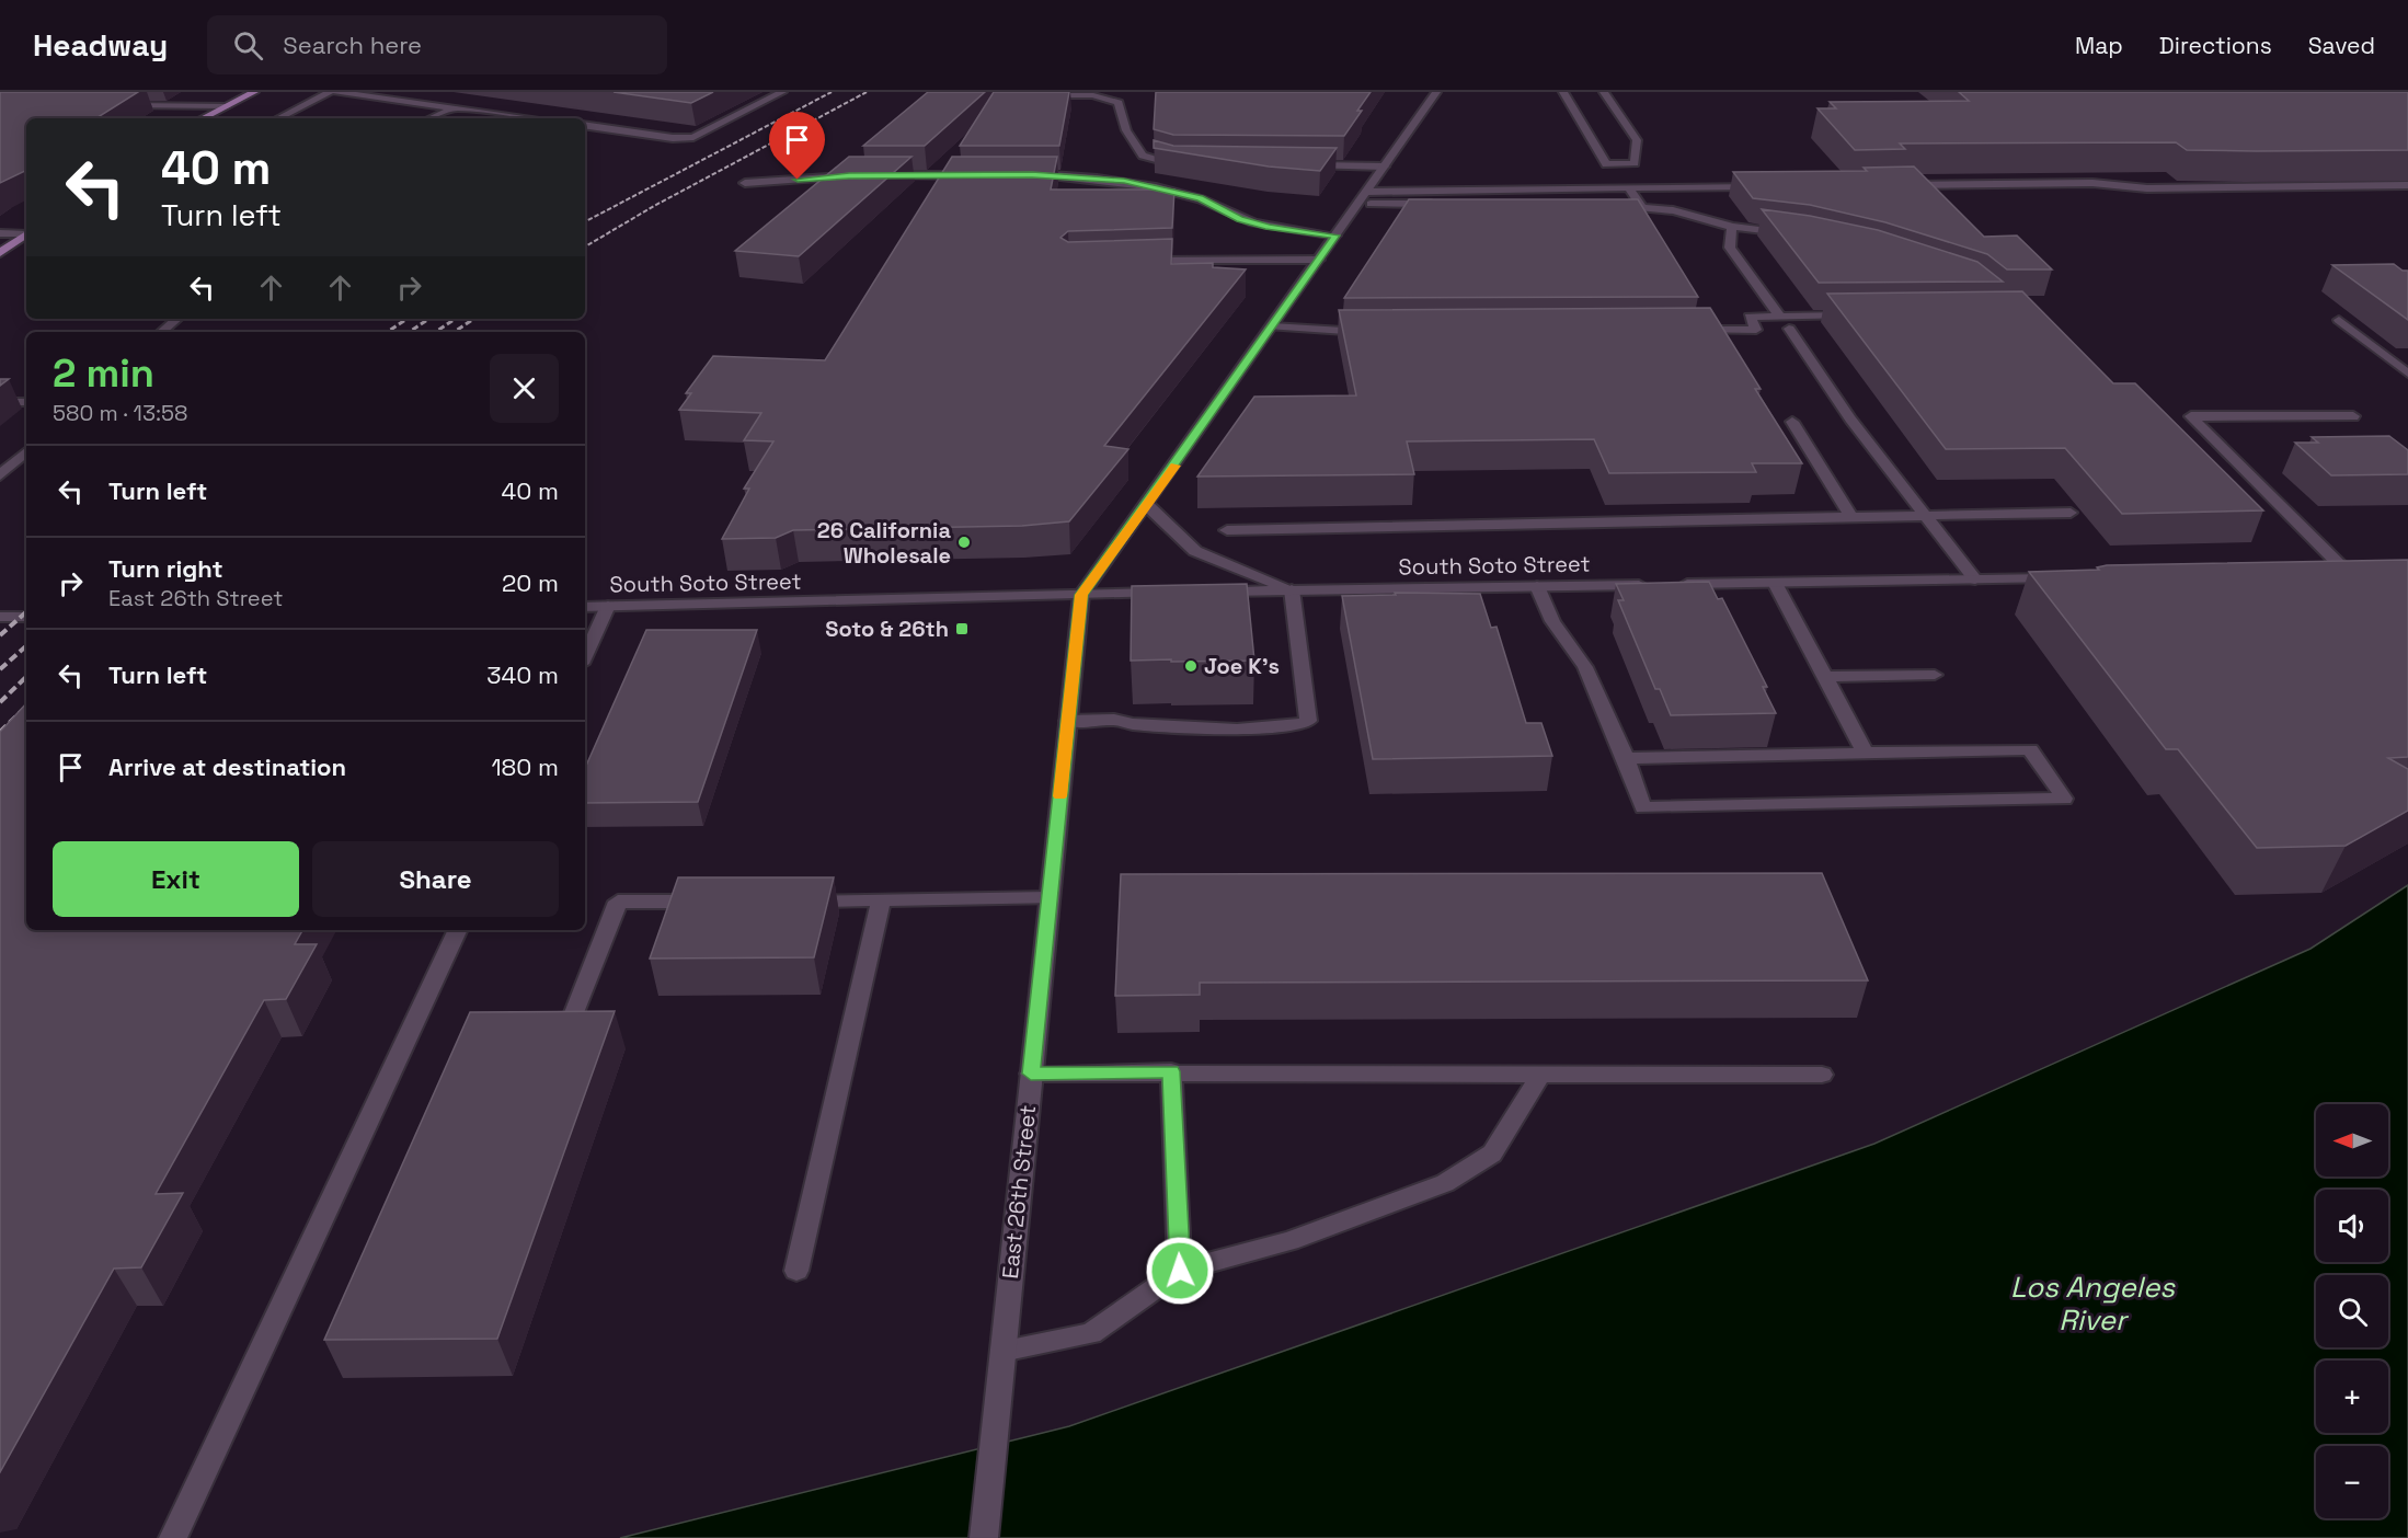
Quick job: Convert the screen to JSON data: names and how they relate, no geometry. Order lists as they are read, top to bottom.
{
  "streets": {
    "street": ["South Soto Street", "East 26th Street"]
  },
  "crossings": [
    ["South Soto Street", "East 26th Street"]
  ],
  "water": ["Los Angeles River"],
  "places": {
    "other": ["26 California Wholesale", "Joe K's"],
    "transit": ["Soto & 26th"]
  },
  "north": "left",
  "page": {
    "header": "Headway",
    "search": "Search here",
    "nav": ["Map", "Directions", "Saved"],
    "turn": ["40 m", "Turn left"],
    "heading": ["2 min", "580 m · 13:58"],
    "list": [
      {
        "name": "Turn left",
        "value": "40 m"
      },
      {
        "name": "Turn right",
        "note": "East 26th Street",
        "value": "20 m"
      },
      {
        "name": "Turn left",
        "value": "340 m"
      },
      {
        "name": "Arrive at destination",
        "value": "180 m"
      }
    ],
    "buttons": ["Exit", "Share"],
    "map_buttons": ["+", "−"]
  }
}
